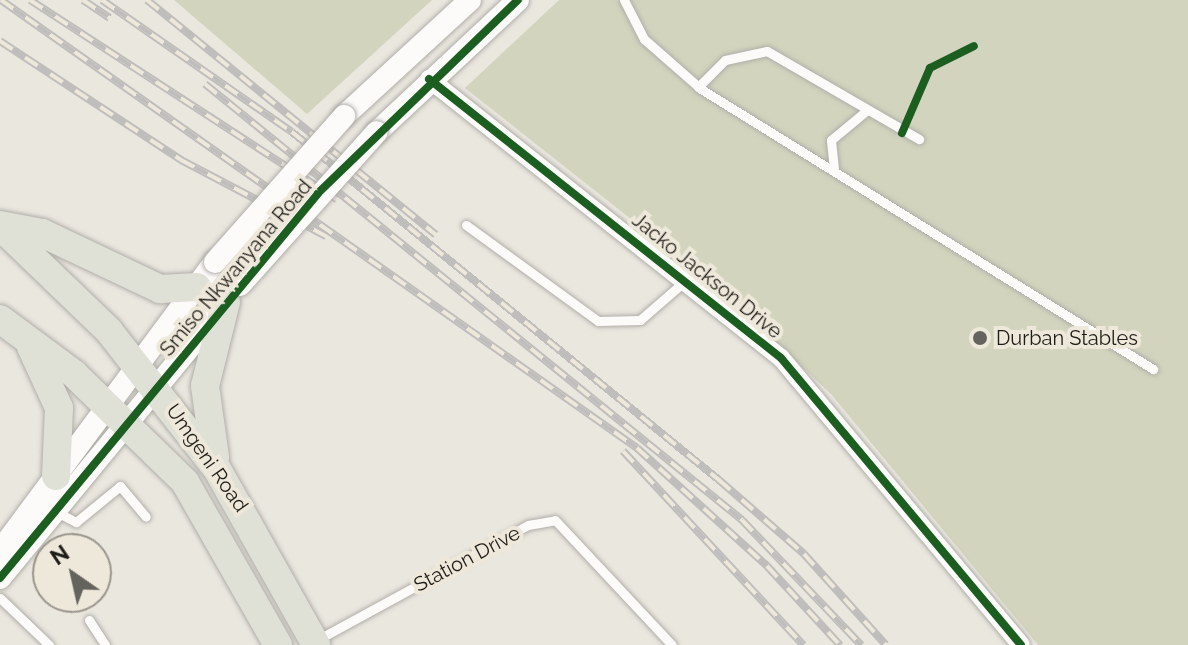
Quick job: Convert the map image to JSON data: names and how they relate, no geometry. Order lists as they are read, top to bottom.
{
  "streets": {
    "main road": ["Umgeni Road"],
    "street": ["Smiso Nkwanyana Road", "Jacko Jackson Drive"],
    "lane": ["Station Drive"]
  },
  "crossings": [
    ["Smiso Nkwanyana Road", "Jacko Jackson Drive"],
    ["Smiso Nkwanyana Road", "Umgeni Road"],
    ["Umgeni Road", "Station Drive"]
  ],
  "places": ["Durban Stables"],
  "north": "top left"
}
